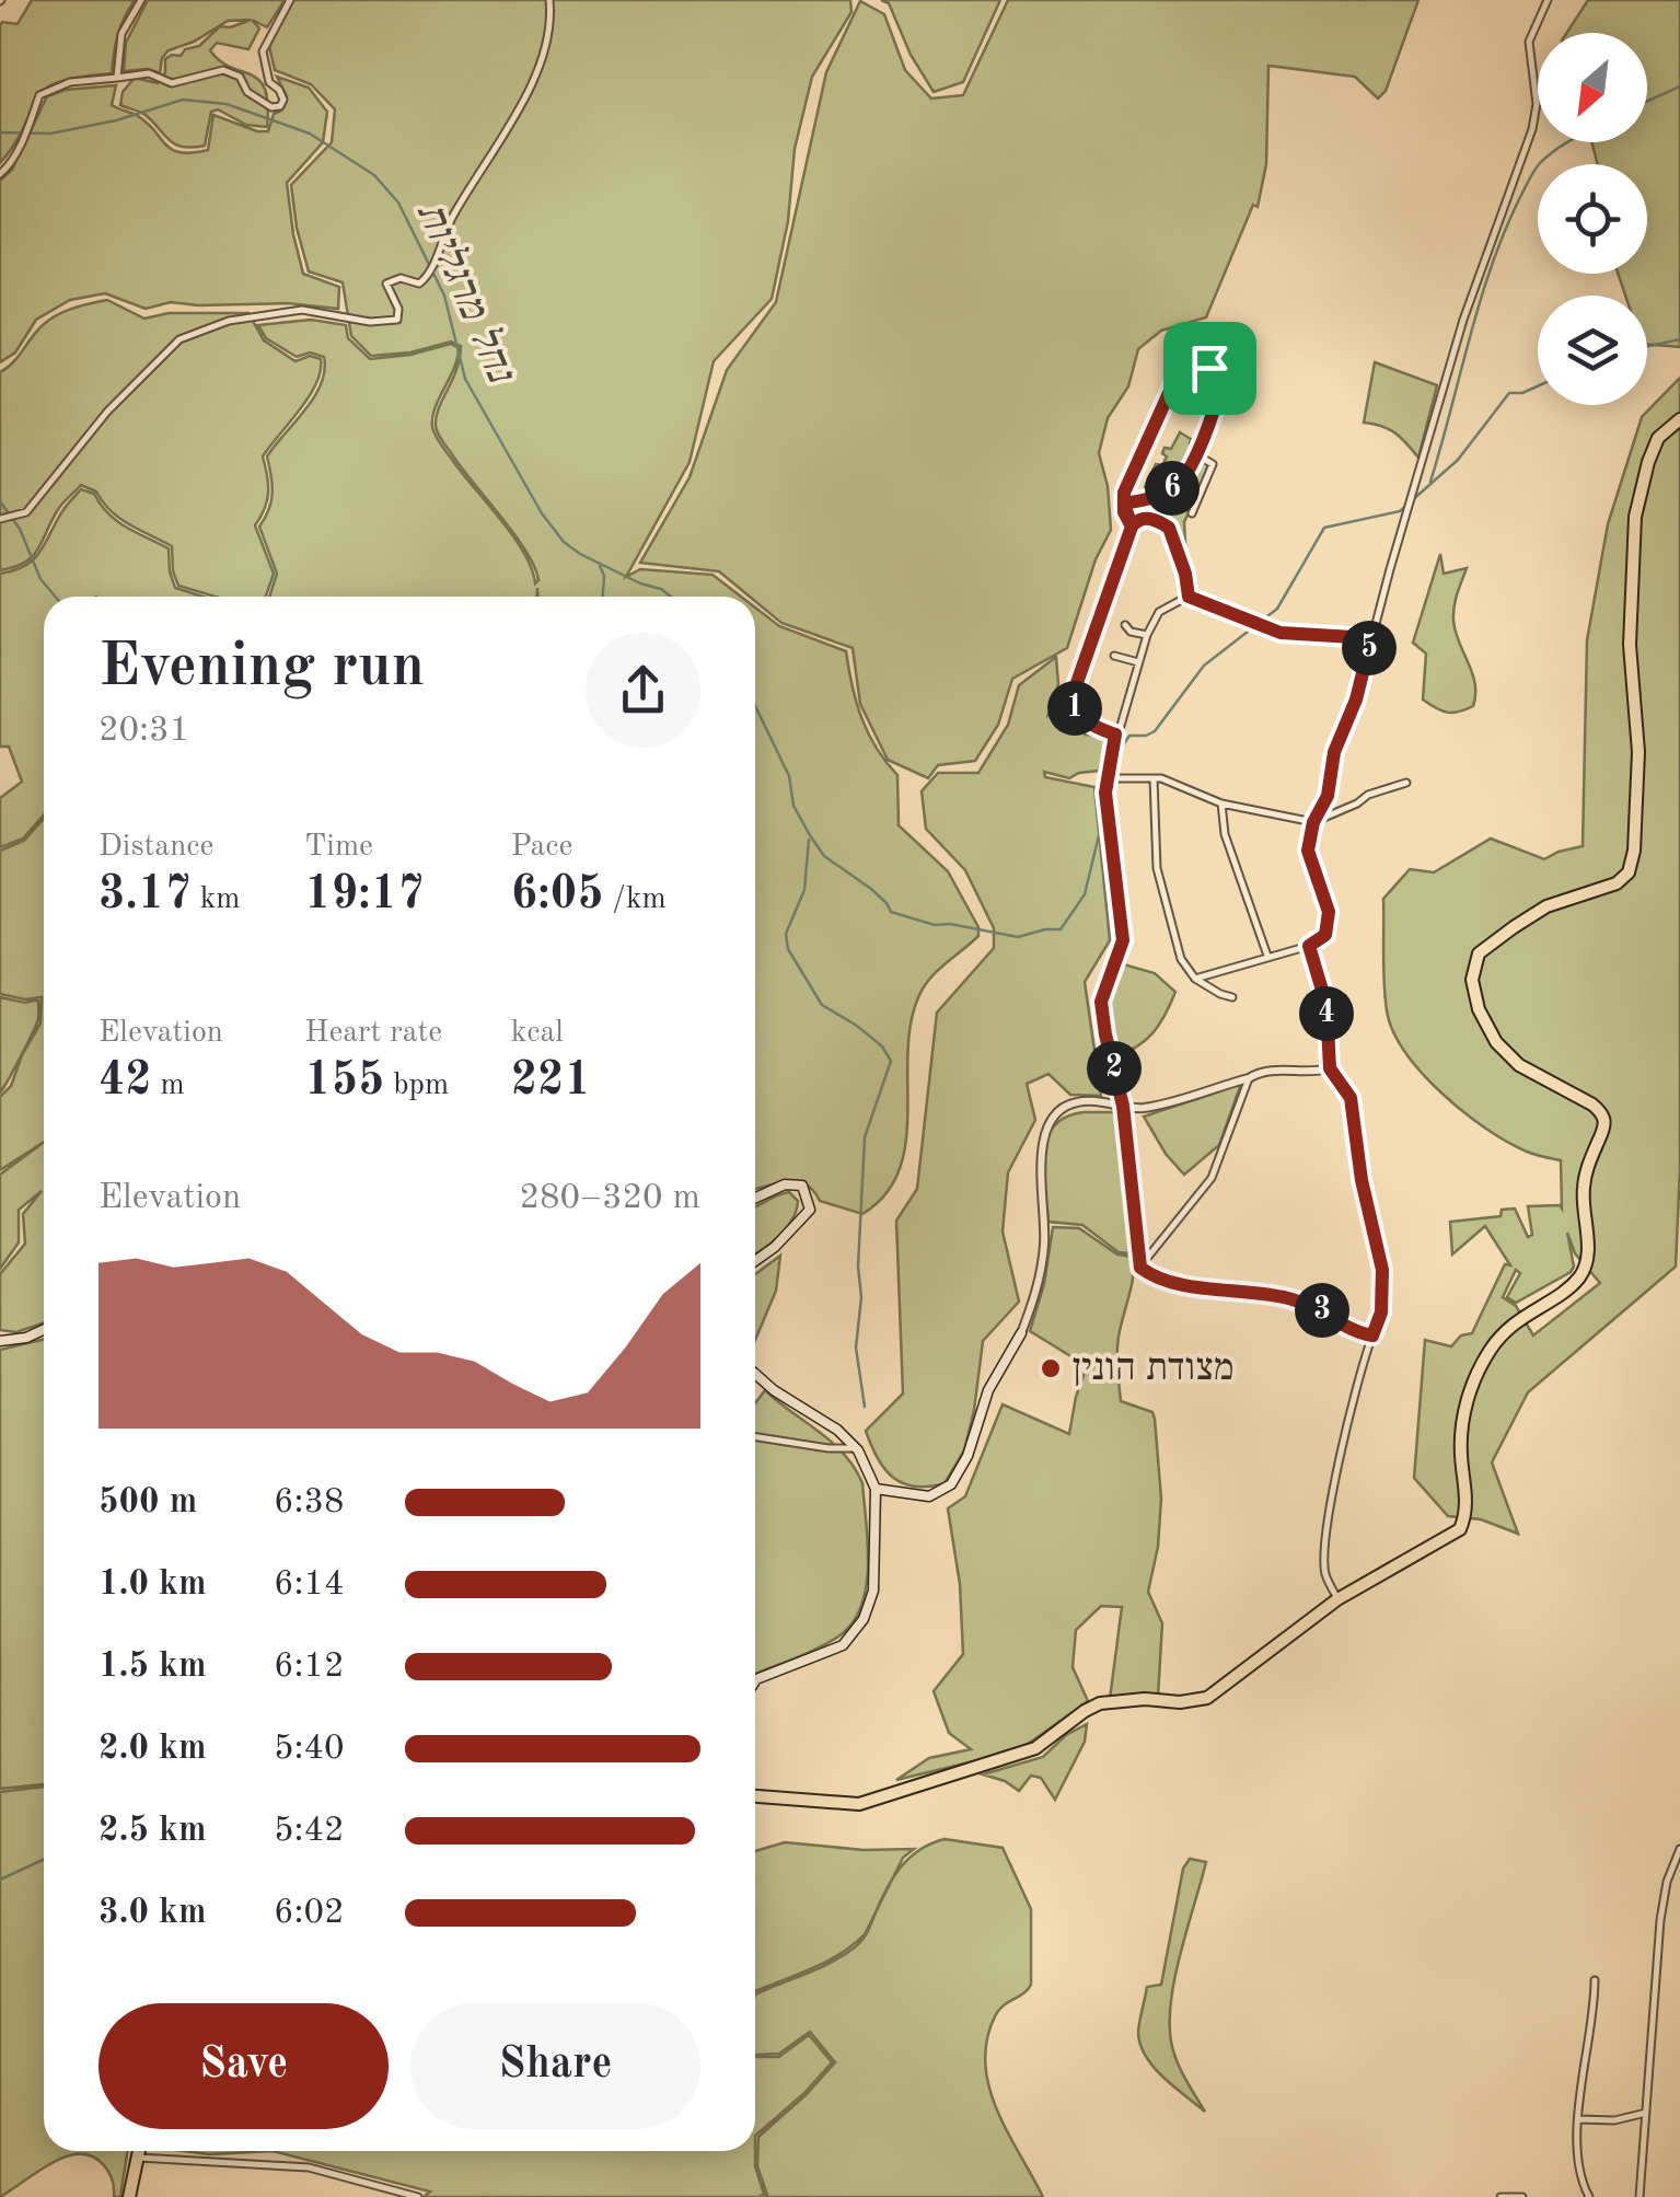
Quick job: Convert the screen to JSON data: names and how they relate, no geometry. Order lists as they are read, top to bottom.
{
  "water": ["נחל מרגליות"],
  "places": ["מצודת הונין"],
  "north": "bottom left",
  "page": {
    "pins": [
      "6",
      "5",
      "1",
      "4",
      "2",
      "3"
    ],
    "heading": ["Evening run", "20:31"],
    "stats": [
      ["Distance", "3.17 km"],
      ["Time", "19:17"],
      ["Pace", "6:05 /km"],
      ["Elevation", "42 m"],
      ["Heart rate", "155 bpm"],
      ["kcal", "221"]
    ],
    "chart": ["Elevation", "280–320 m"],
    "list": [
      {
        "name": "500 m",
        "note": "6:38"
      },
      {
        "name": "1.0 km",
        "note": "6:14"
      },
      {
        "name": "1.5 km",
        "note": "6:12"
      },
      {
        "name": "2.0 km",
        "note": "5:40"
      },
      {
        "name": "2.5 km",
        "note": "5:42"
      },
      {
        "name": "3.0 km",
        "note": "6:02"
      }
    ],
    "buttons": ["Save", "Share"]
  }
}
